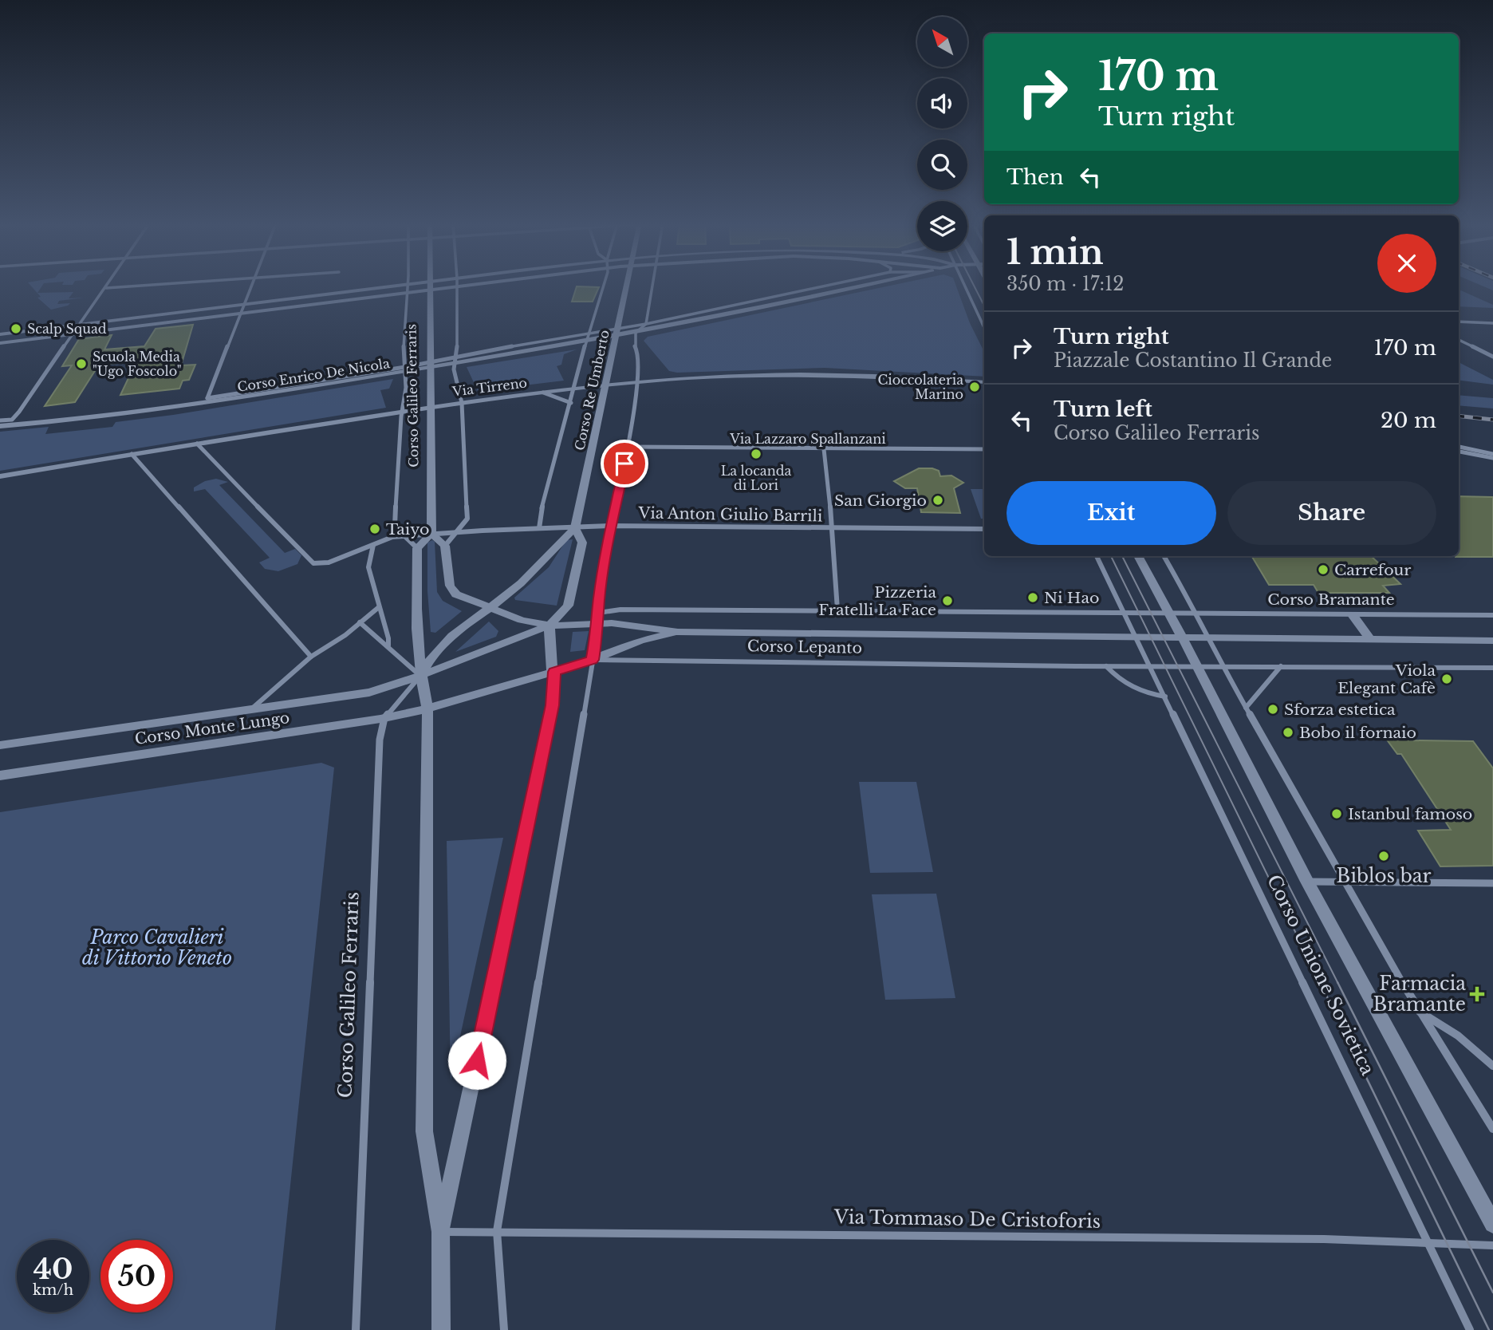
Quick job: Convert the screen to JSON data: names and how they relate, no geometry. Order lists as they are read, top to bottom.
{
  "streets": {
    "main road": [
      "Corso Re Umberto",
      "Corso Galileo Ferraris",
      "Corso Lepanto",
      "Corso Monte Lungo",
      "Corso Unione Sovietica"
    ],
    "street": [
      "Corso Enrico De Nicola",
      "Via Tirreno",
      "Via Lazzaro Spallanzani",
      "Via Anton Giulio Barrili",
      "Corso Bramante",
      "Via Tommaso De Cristoforis"
    ]
  },
  "crossings": [
    ["Corso Enrico De Nicola", "Corso Re Umberto"],
    ["Corso Enrico De Nicola", "Corso Galileo Ferraris"],
    ["Via Tirreno", "Corso Re Umberto"],
    ["Via Tirreno", "Corso Galileo Ferraris"],
    ["Via Tirreno", "Via Anton Giulio Barrili"],
    ["Corso Re Umberto", "Via Anton Giulio Barrili"],
    ["Corso Galileo Ferraris", "Via Anton Giulio Barrili"],
    ["Corso Galileo Ferraris", "Corso Monte Lungo"],
    ["Corso Bramante", "Corso Unione Sovietica"],
    ["Corso Lepanto", "Corso Monte Lungo"],
    ["Corso Lepanto", "Corso Unione Sovietica"],
    ["Corso Unione Sovietica", "Via Tommaso De Cristoforis"]
  ],
  "parks": ["Parco Cavalieri di Vittorio Veneto"],
  "places": {
    "other": [
      "Scalp Squad",
      "Scuola Media \"Ugo Foscolo\"",
      "Cioccolateria Marino",
      "La locanda di Lori",
      "San Giorgio",
      "Taiyo",
      "Carrefour",
      "Ni Hao",
      "Pizzeria Fratelli La Face",
      "Viola Elegant Cafè",
      "Sforza estetica",
      "Bobo il fornaio",
      "Istanbul famoso",
      "Biblos bar"
    ],
    "health": ["Farmacia Bramante"]
  },
  "north": "top left",
  "page": {
    "turn": ["170 m", "Turn right"],
    "then": "Then",
    "heading": ["1 min", "350 m · 17:12"],
    "list": [
      {
        "name": "Turn right",
        "note": "Piazzale Costantino Il Grande",
        "value": "170 m"
      },
      {
        "name": "Turn left",
        "note": "Corso Galileo Ferraris",
        "value": "20 m"
      }
    ],
    "buttons": ["Exit", "Share"],
    "speed": "40 km/h",
    "limit": "50"
  }
}
